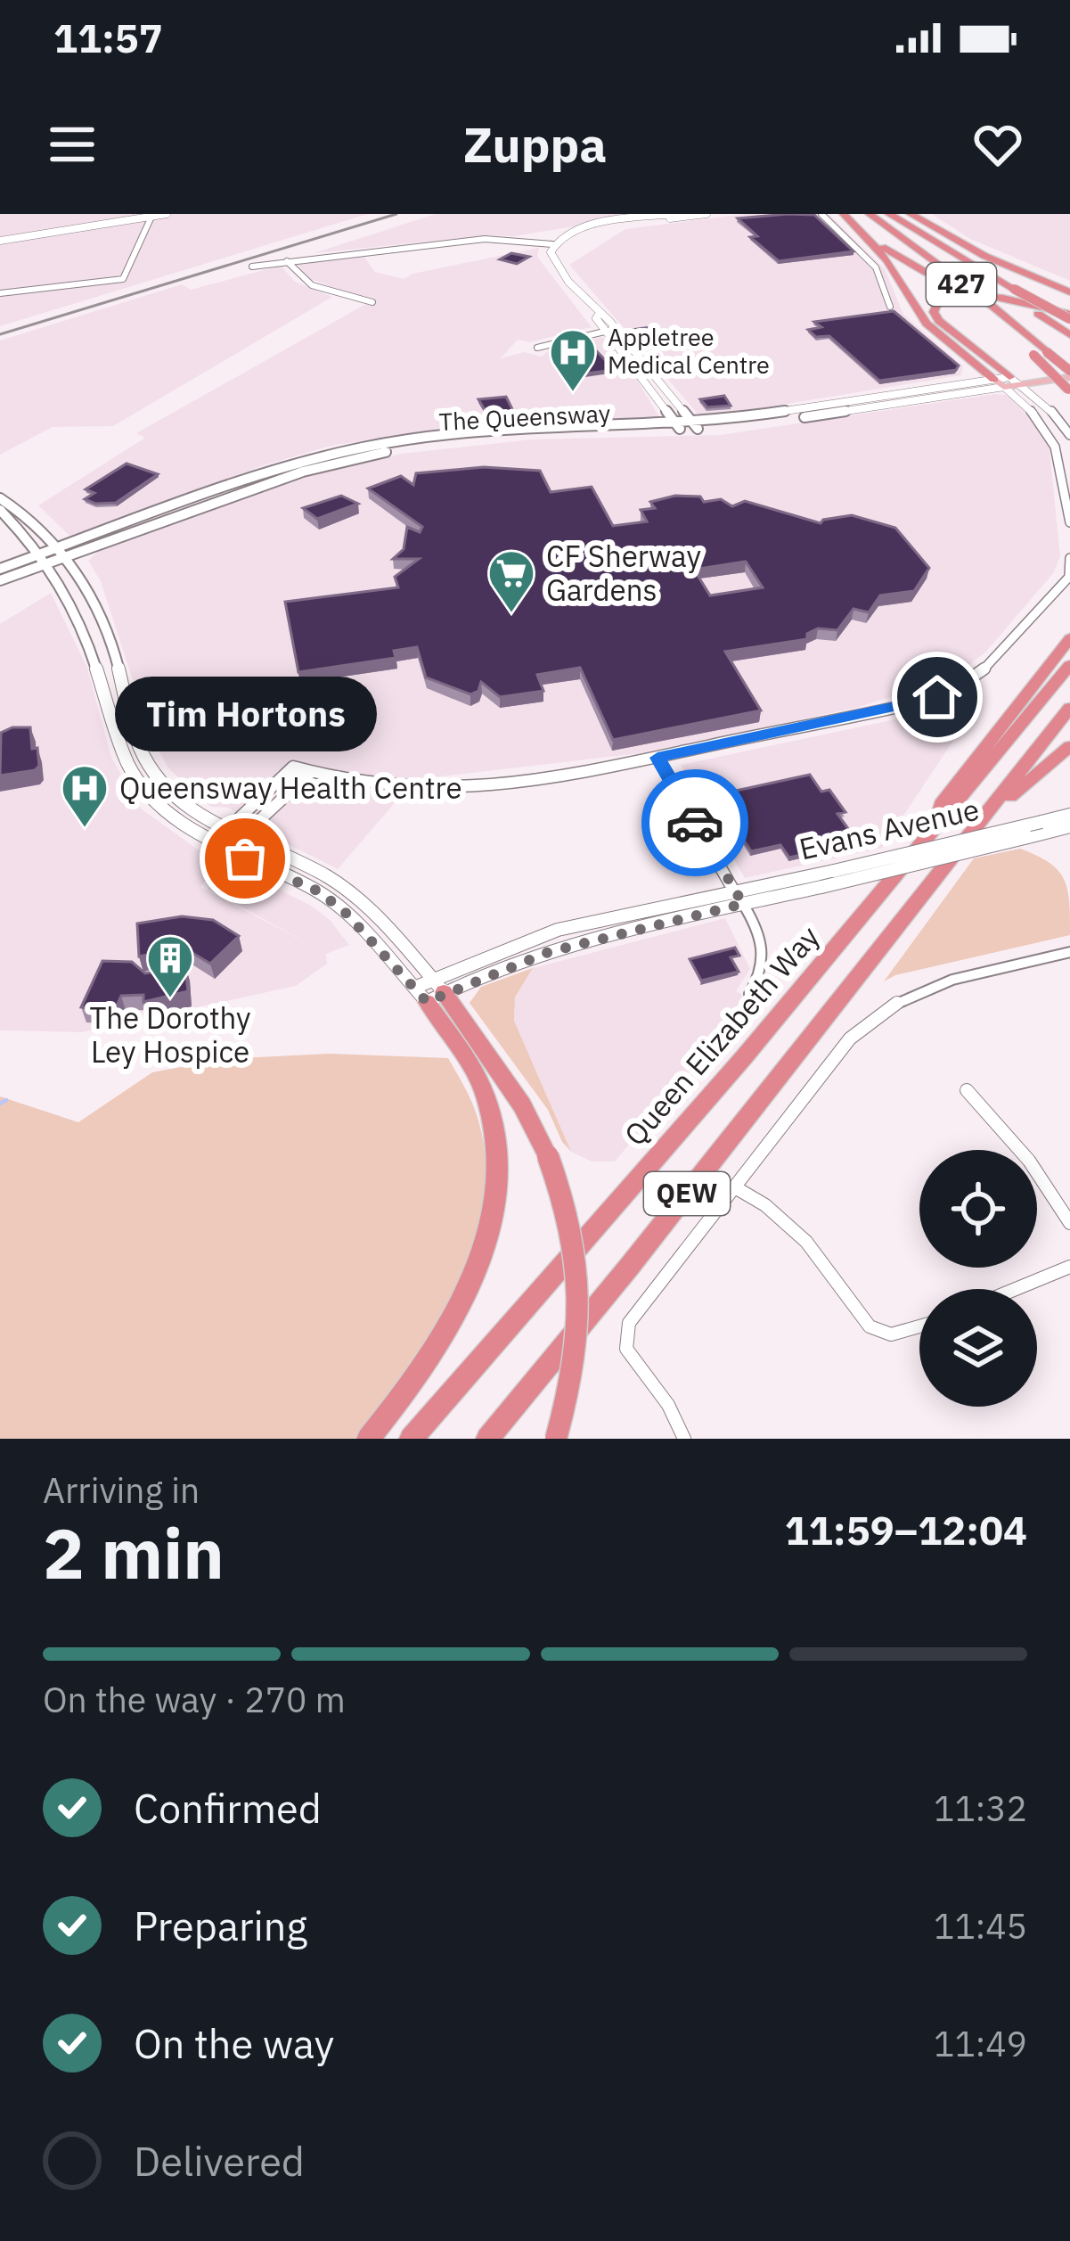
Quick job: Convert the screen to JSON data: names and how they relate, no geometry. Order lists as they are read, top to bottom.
{
  "streets": {
    "highway": ["427", "Queen Elizabeth Way", "QEW"],
    "main road": ["The Queensway", "Evans Avenue"]
  },
  "places": {
    "hospital": ["Appletree Medical Centre", "Queensway Health Centre"],
    "supermarket": ["CF Sherway Gardens"],
    "other": ["Tim Hortons"],
    "building": ["The Dorothy Ley Hospice"]
  },
  "page": {
    "status": "11:57",
    "header": "Zuppa",
    "bubble": "Tim Hortons",
    "heading": ["2 min", "Arriving in", "11:59–12:04"],
    "bar": "On the way · 270 m",
    "list": [
      ["Confirmed", "11:32"],
      ["Preparing", "11:45"],
      ["On the way", "11:49"],
      "Delivered"
    ]
  }
}
